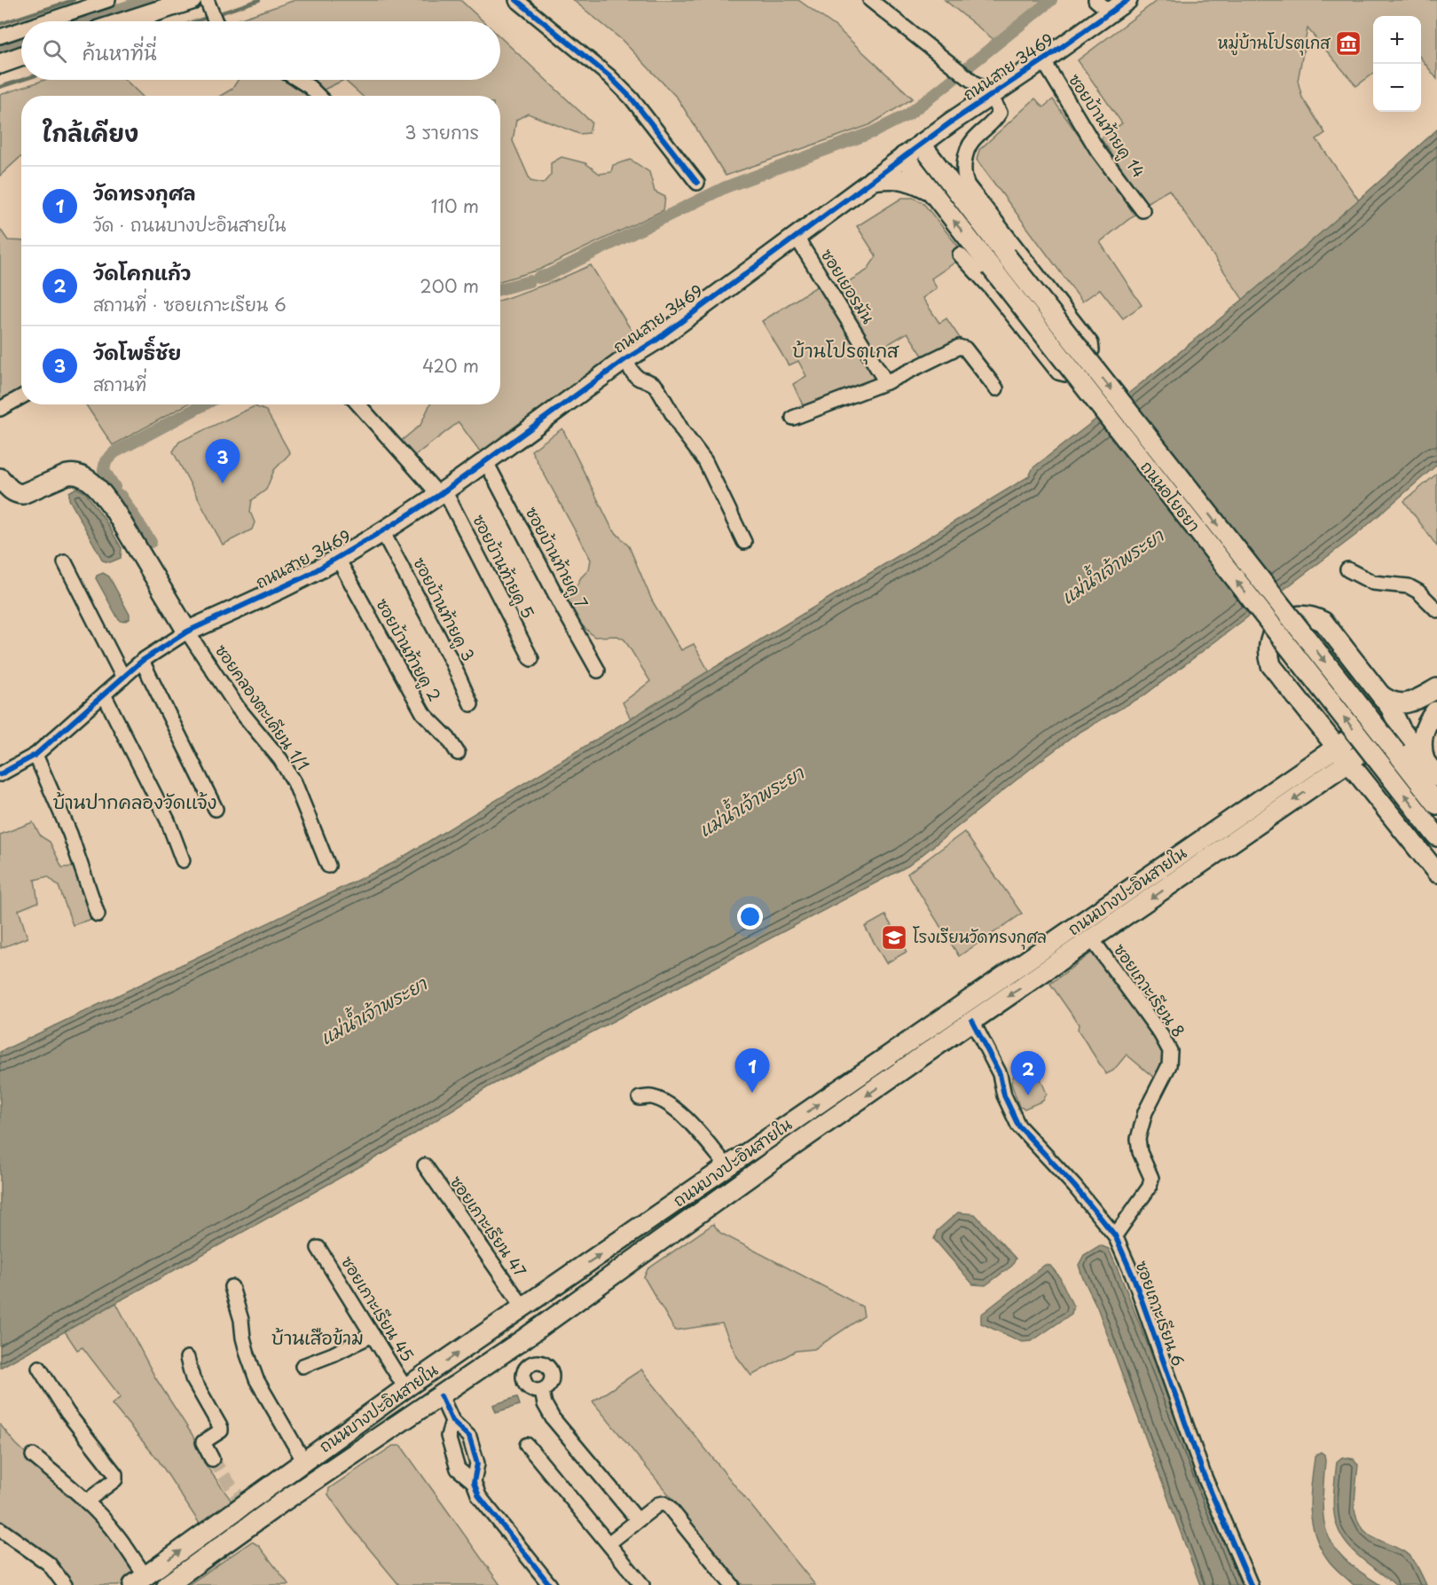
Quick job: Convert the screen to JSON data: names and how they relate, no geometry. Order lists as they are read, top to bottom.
{
  "streets": {
    "main road": ["ถนนสาย 3469", "ถนนอโยธยา", "ถนนบางปะอินสายใน"],
    "street": [
      "ซอยบ้านท้ายคู 14",
      "ซอยเยอรมัน",
      "ซอยบ้านท้ายคู 7",
      "ซอยบ้านท้ายคู 5",
      "ซอยบ้านท้ายคู 3",
      "ซอยบ้านท้ายคู 2",
      "ซอยคลองตะเคียน 1/1",
      "ซอยเกาะเรียน 8",
      "ซอยเกาะเรียน 47",
      "ซอยเกาะเรียน 45",
      "ซอยเกาะเรียน 6"
    ]
  },
  "crossings": [
    ["ถนนสาย 3469", "ซอยบ้านท้ายคู 14"],
    ["ถนนสาย 3469", "ซอยเยอรมัน"],
    ["ถนนสาย 3469", "ถนนอโยธยา"],
    ["ถนนสาย 3469", "ซอยบ้านท้ายคู 7"],
    ["ถนนสาย 3469", "ซอยบ้านท้ายคู 5"],
    ["ถนนสาย 3469", "ซอยบ้านท้ายคู 3"],
    ["ถนนสาย 3469", "ซอยบ้านท้ายคู 2"],
    ["ถนนสาย 3469", "ซอยคลองตะเคียน 1/1"],
    ["ถนนบางปะอินสายใน", "ซอยเกาะเรียน 8"],
    ["ถนนบางปะอินสายใน", "ซอยเกาะเรียน 47"],
    ["ถนนบางปะอินสายใน", "ซอยเกาะเรียน 45"],
    ["ถนนบางปะอินสายใน", "ซอยเกาะเรียน 6"],
    ["ซอยเกาะเรียน 8", "ซอยเกาะเรียน 6"]
  ],
  "districts": ["บ้านโปรตุเกส", "บ้านปากคลองวัดแจ้ง", "บ้านเสือข้าม"],
  "water": ["แม่น้ำเจ้าพระยา"],
  "places": {
    "museum": ["หมู่บ้านโปรตุเกส"],
    "school or university": ["โรงเรียนวัดทรงกุศล"]
  },
  "page": {
    "map_buttons": ["+", "−"],
    "search": "ค้นหาที่นี่",
    "heading": ["ใกล้เคียง", "3 รายการ"],
    "list": [
      {
        "mark": "1",
        "name": "วัดทรงกุศล",
        "note": "วัด · ถนนบางปะอินสายใน",
        "value": "110 m"
      },
      {
        "mark": "2",
        "name": "วัดโคกแก้ว",
        "note": "สถานที่ · ซอยเกาะเรียน 6",
        "value": "200 m"
      },
      {
        "mark": "3",
        "name": "วัดโพธิ์ชัย",
        "note": "สถานที่",
        "value": "420 m"
      }
    ],
    "pins": ["3", "1", "2"]
  }
}
